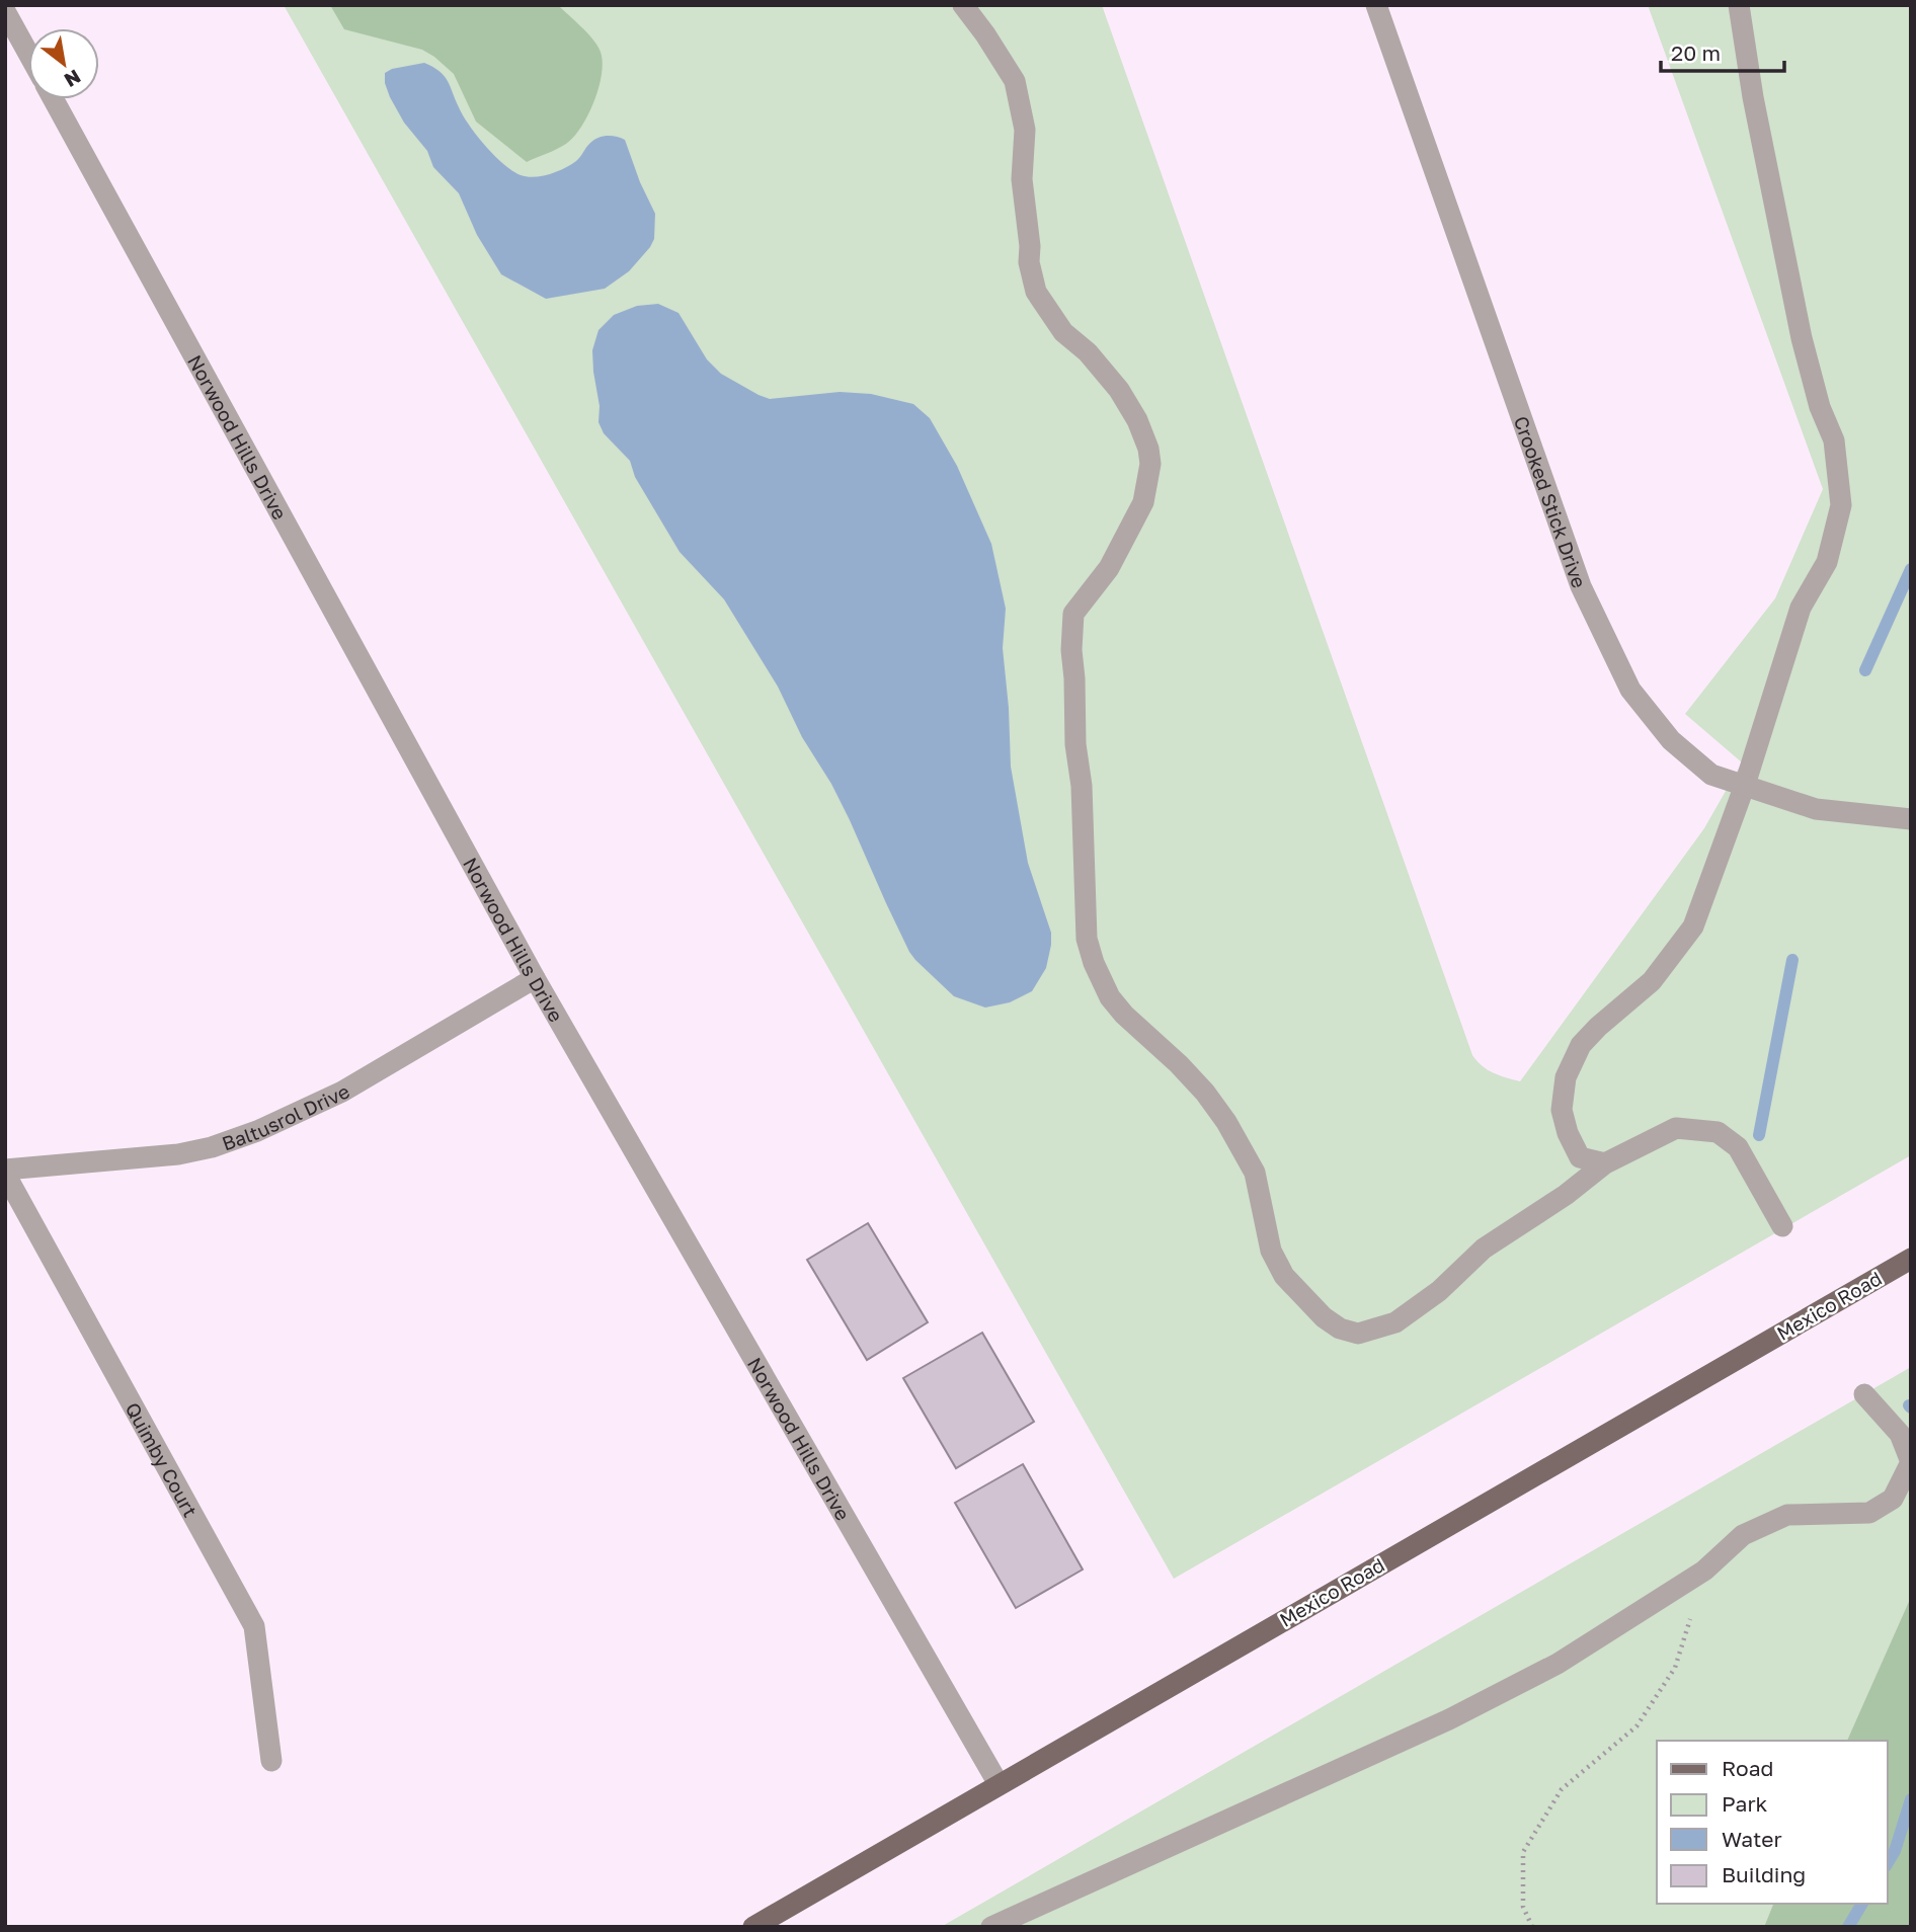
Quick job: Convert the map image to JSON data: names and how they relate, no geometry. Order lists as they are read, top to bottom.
{
  "streets": {
    "main road": ["Mexico Road"],
    "street": [
      "Norwood Hills Drive",
      "Crooked Stick Drive",
      "Baltusrol Drive",
      "Quimby Court"
    ]
  },
  "crossings": [
    ["Norwood Hills Drive", "Baltusrol Drive"],
    ["Norwood Hills Drive", "Mexico Road"],
    ["Baltusrol Drive", "Quimby Court"]
  ],
  "legend": [
    "Road",
    "Park",
    "Water",
    "Building"
  ],
  "scale_bar": "20 m",
  "north": "bottom right"
}
